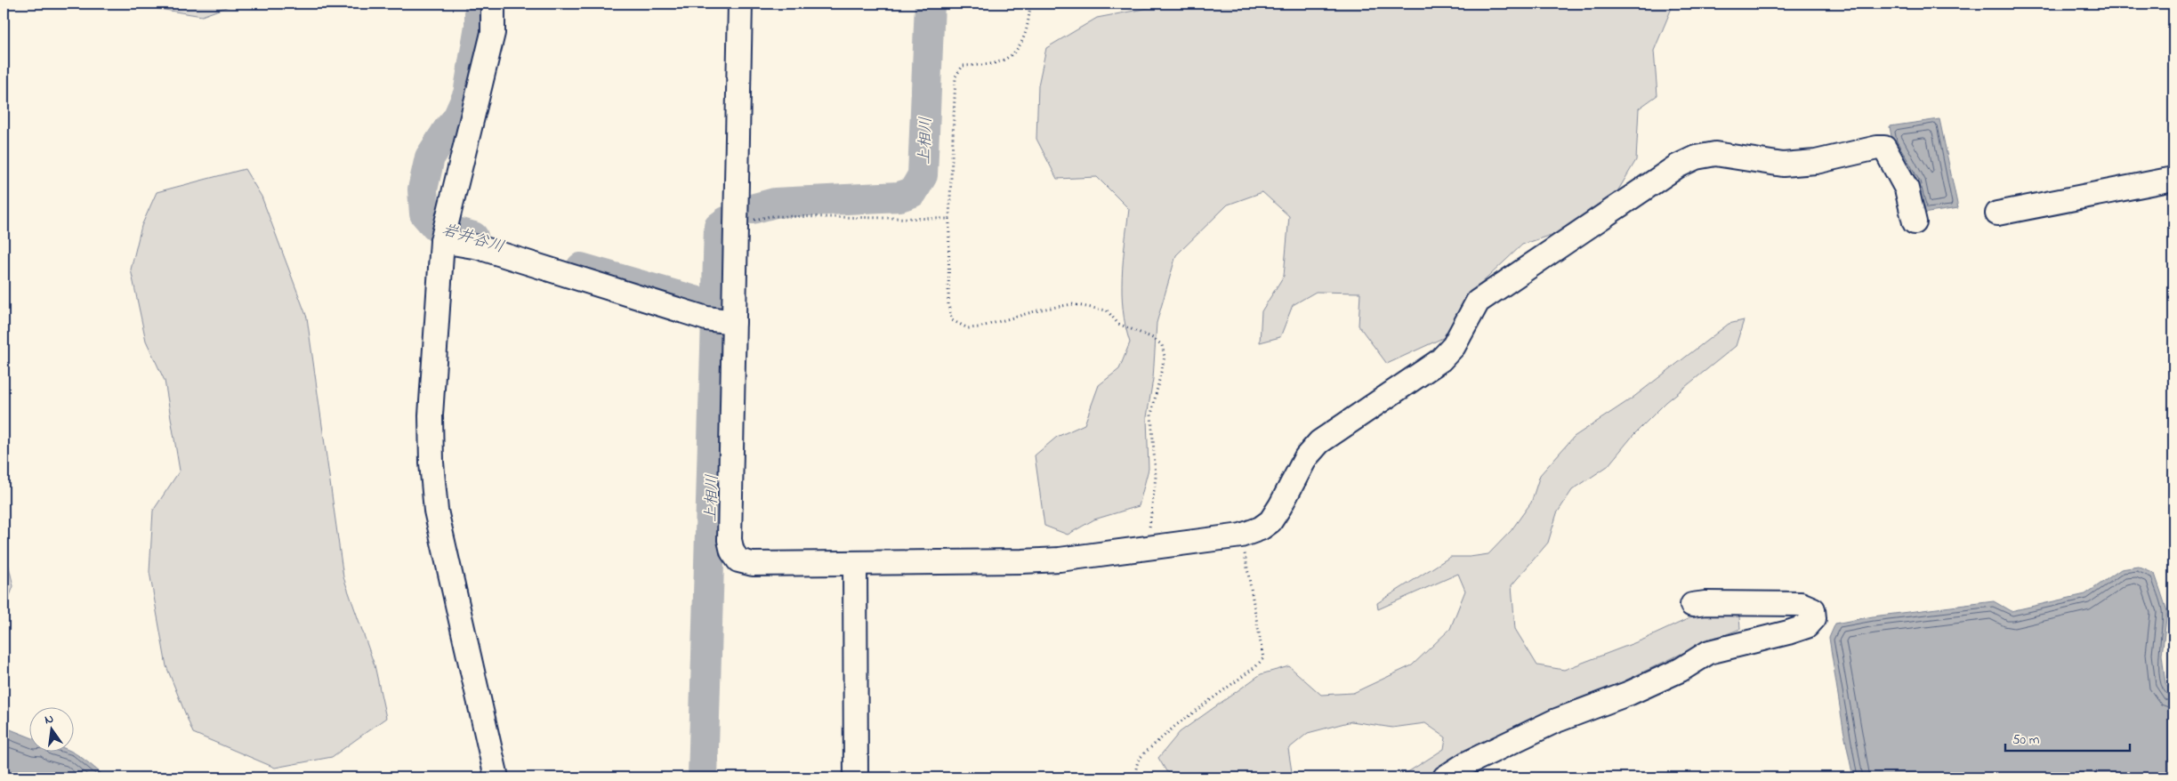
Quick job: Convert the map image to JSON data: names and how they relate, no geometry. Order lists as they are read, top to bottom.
{
  "water": ["上相川", "岩井谷川"],
  "scale_bar": "50 m",
  "north": "top"
}
